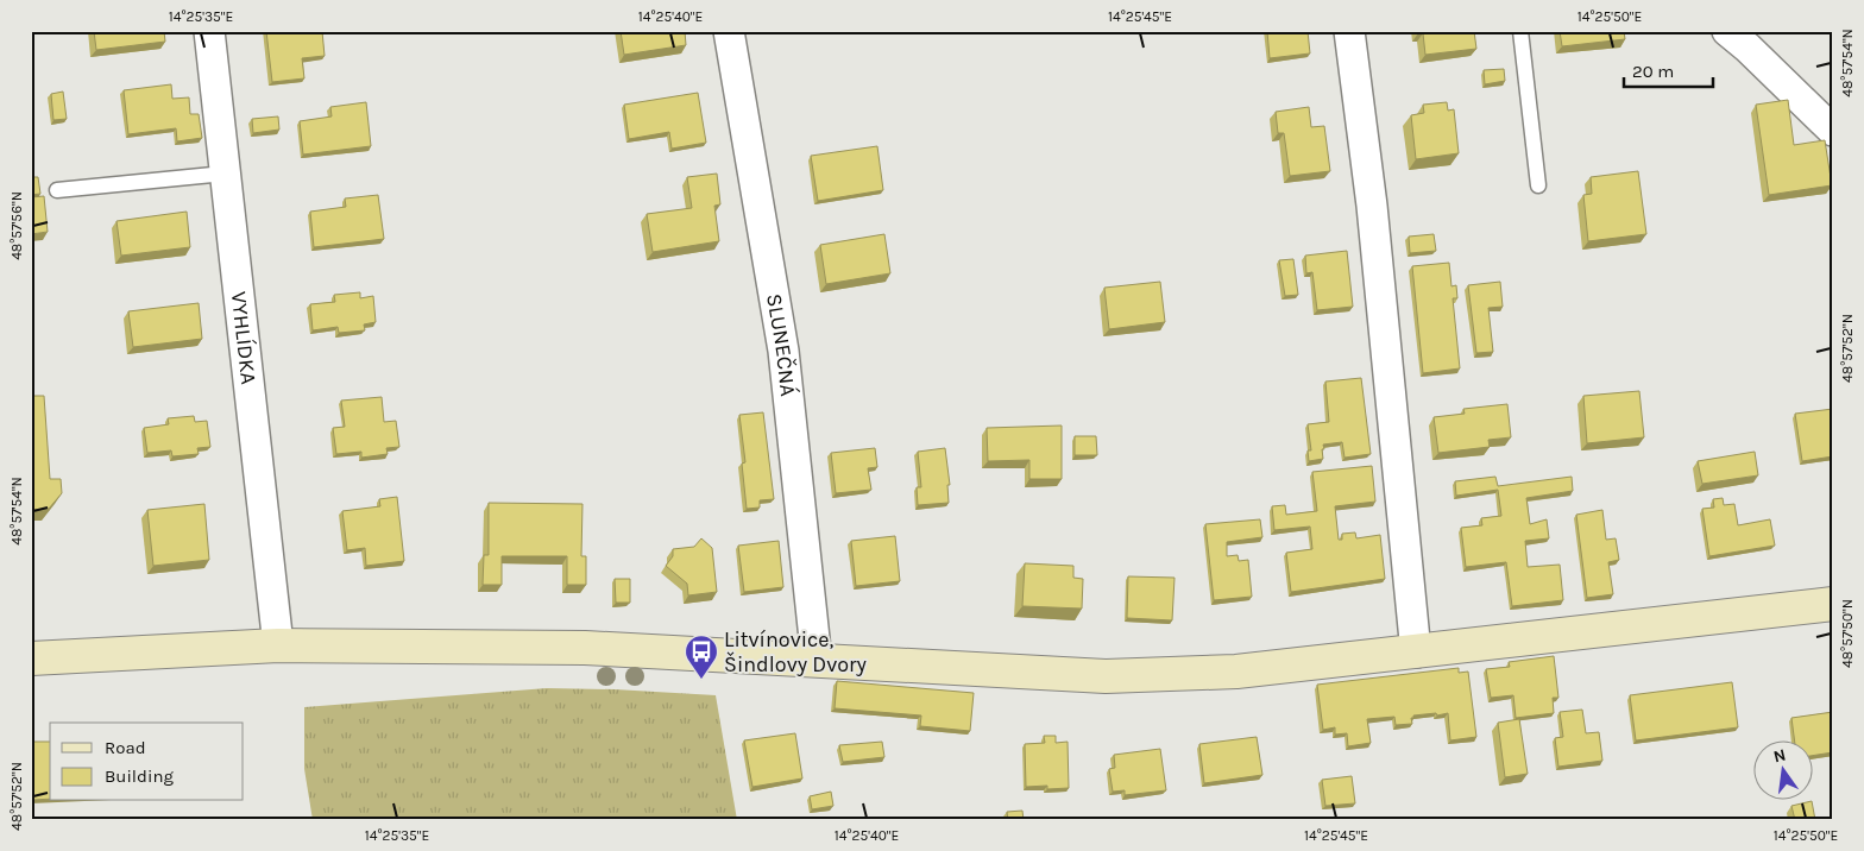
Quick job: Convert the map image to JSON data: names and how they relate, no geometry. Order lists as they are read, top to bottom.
{
  "streets": {
    "street": ["VYHLÍDKA", "SLUNEČNÁ"]
  },
  "places": {
    "bus stop": ["Litvínovice, Šindlovy Dvory"]
  },
  "legend": ["Road", "Building"],
  "scale_bar": "20 m",
  "north": "top",
  "coordinates": [
    "14°25'35\"E",
    "14°25'40\"E",
    "14°25'45\"E",
    "14°25'50\"E",
    "48°57'54\"N",
    "48°57'56\"N",
    "48°57'52\"N",
    "48°57'50\"N"
  ]
}
